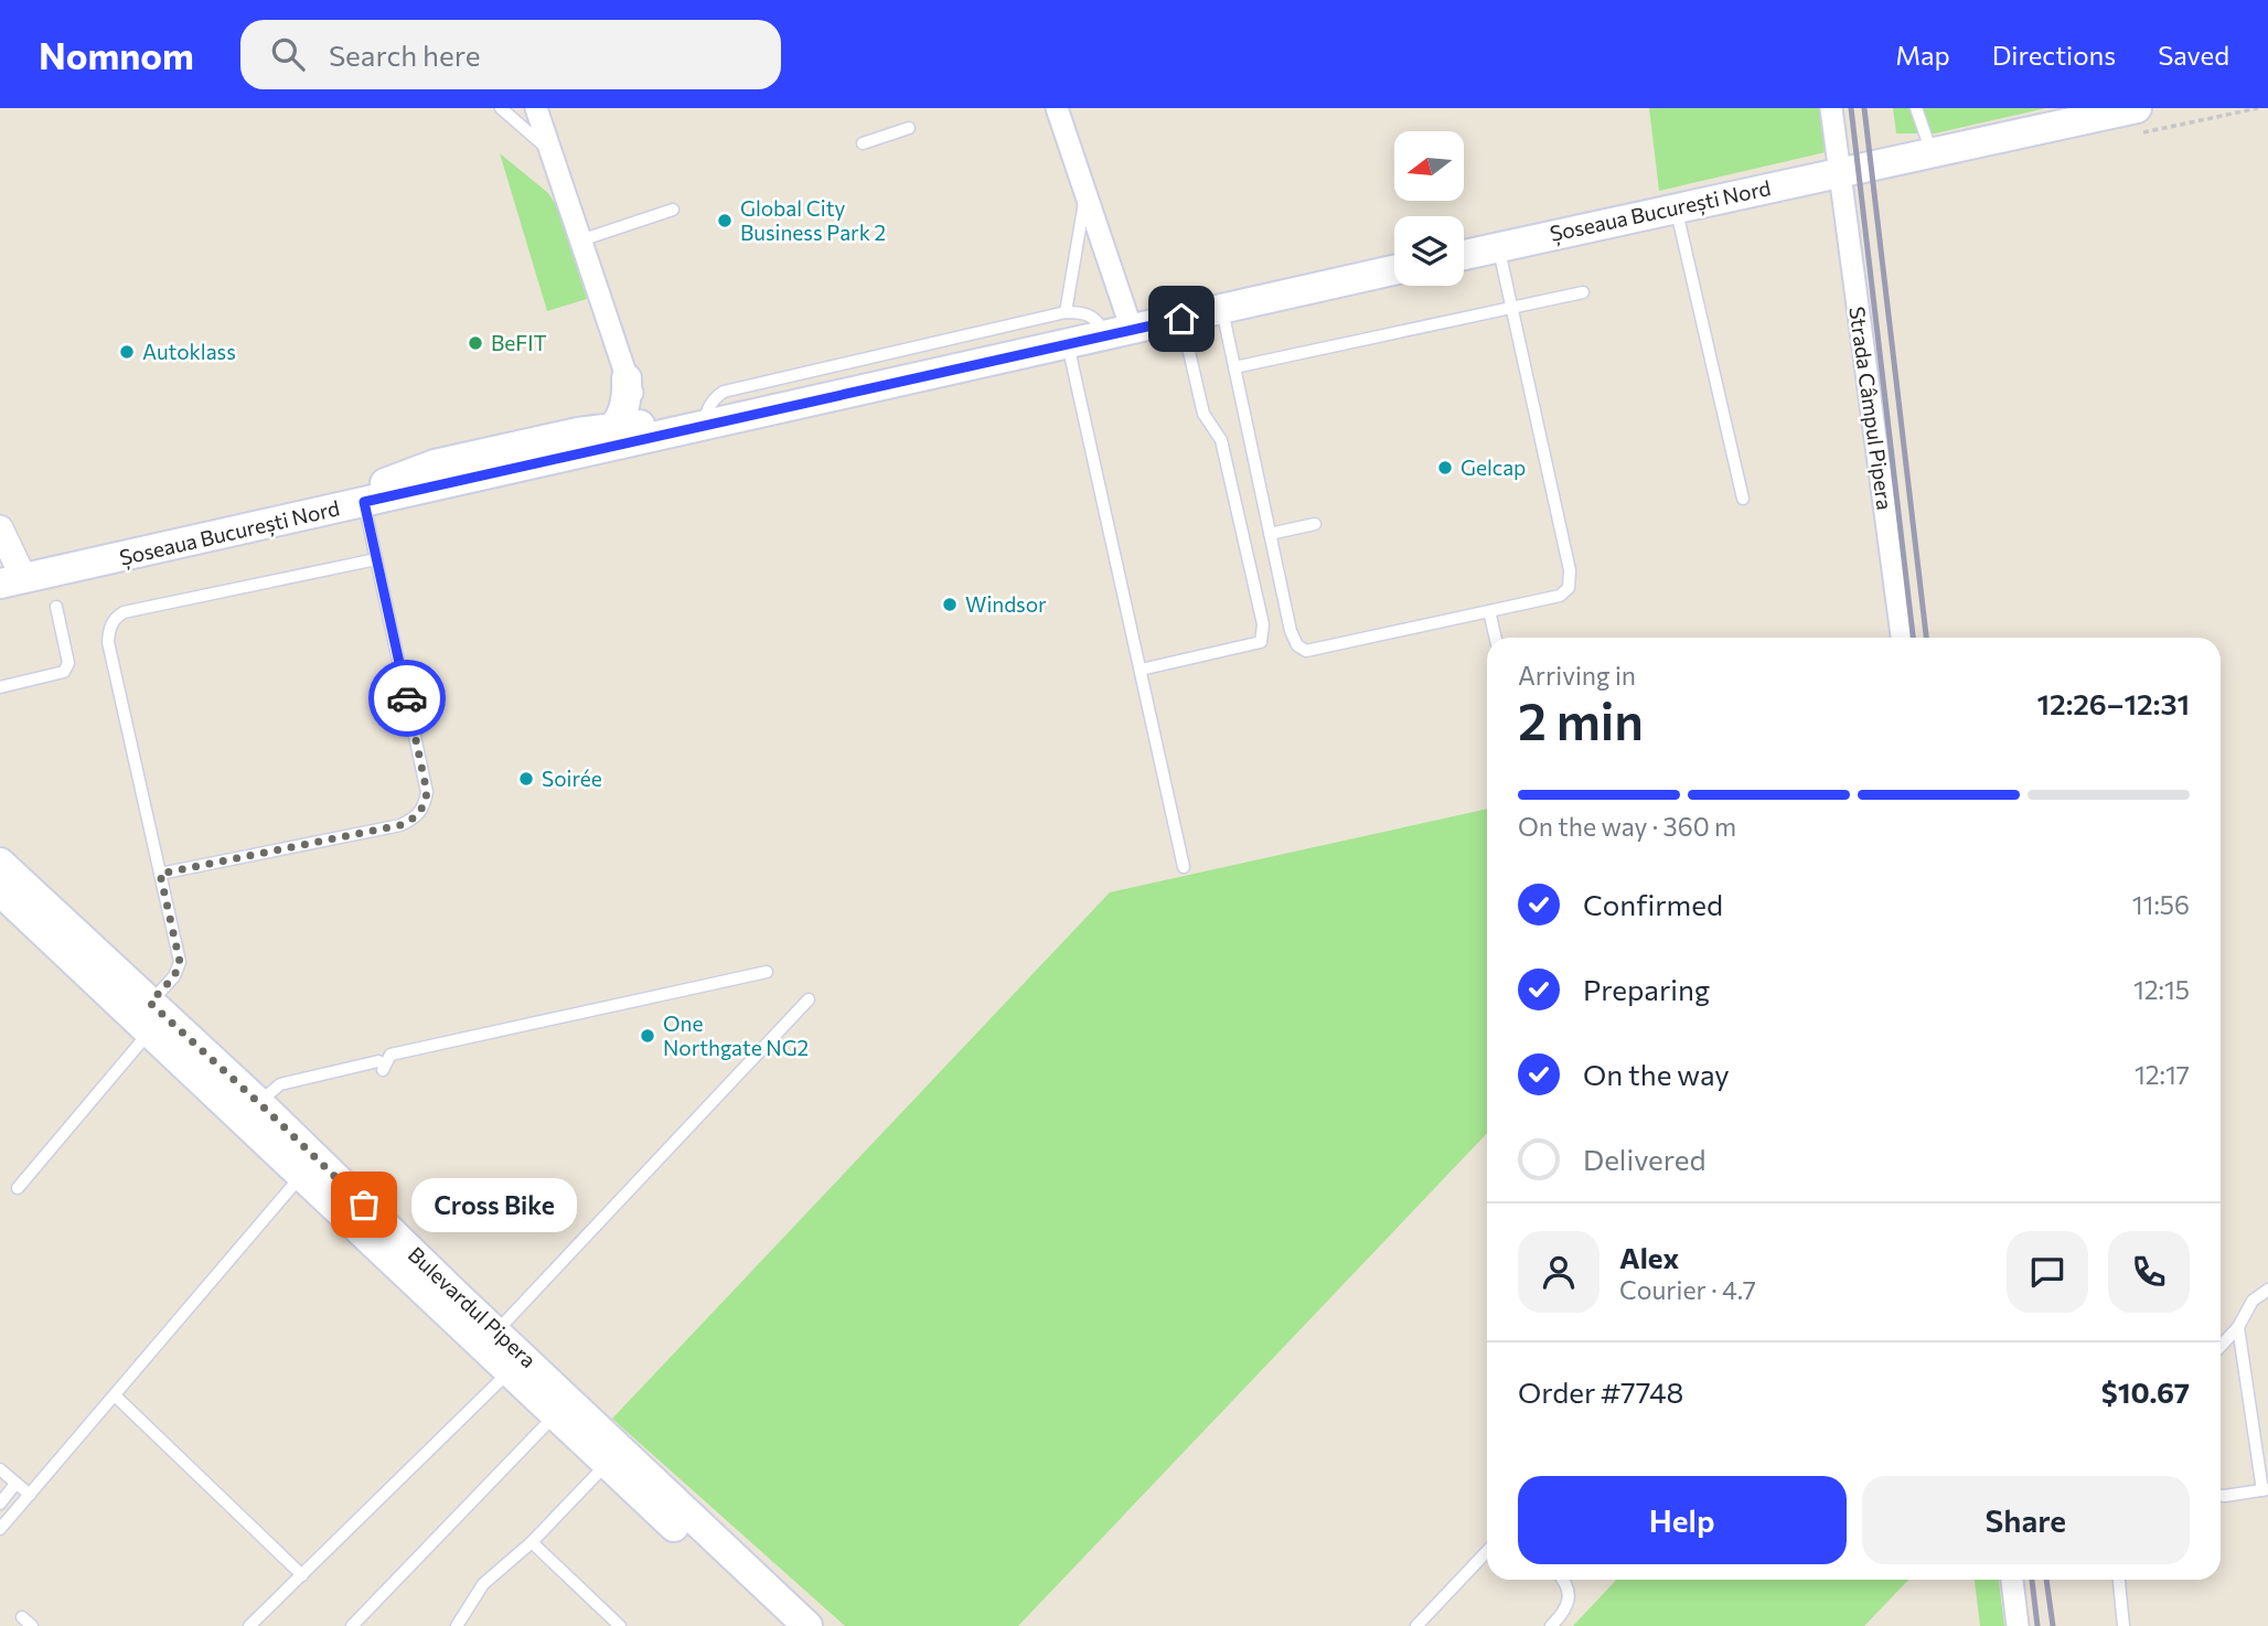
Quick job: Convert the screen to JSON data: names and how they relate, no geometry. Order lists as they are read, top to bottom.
{
  "streets": {
    "main road": ["Șoseaua București Nord", "Bulevardul Pipera"],
    "street": ["Strada Câmpul Pipera"]
  },
  "crossings": [
    ["Șoseaua București Nord", "Strada Câmpul Pipera"]
  ],
  "places": [
    "Global City Business Park 2",
    "BeFIT",
    "Autoklass",
    "Gelcap",
    "Windsor",
    "Soirée",
    "One Northgate NG2",
    "Cross Bike"
  ],
  "north": "left",
  "page": {
    "header": "Nomnom",
    "search": "Search here",
    "nav": ["Map", "Directions", "Saved"],
    "heading": ["2 min", "Arriving in", "12:26–12:31"],
    "panel": [
      "Alex",
      "Courier · 4.7",
      "Order #7748",
      "$10.67"
    ],
    "bar": "On the way · 360 m",
    "list": [
      ["Confirmed", "11:56"],
      ["Preparing", "12:15"],
      ["On the way", "12:17"],
      "Delivered"
    ],
    "bubble": "Cross Bike",
    "buttons": ["Help", "Share"]
  }
}
